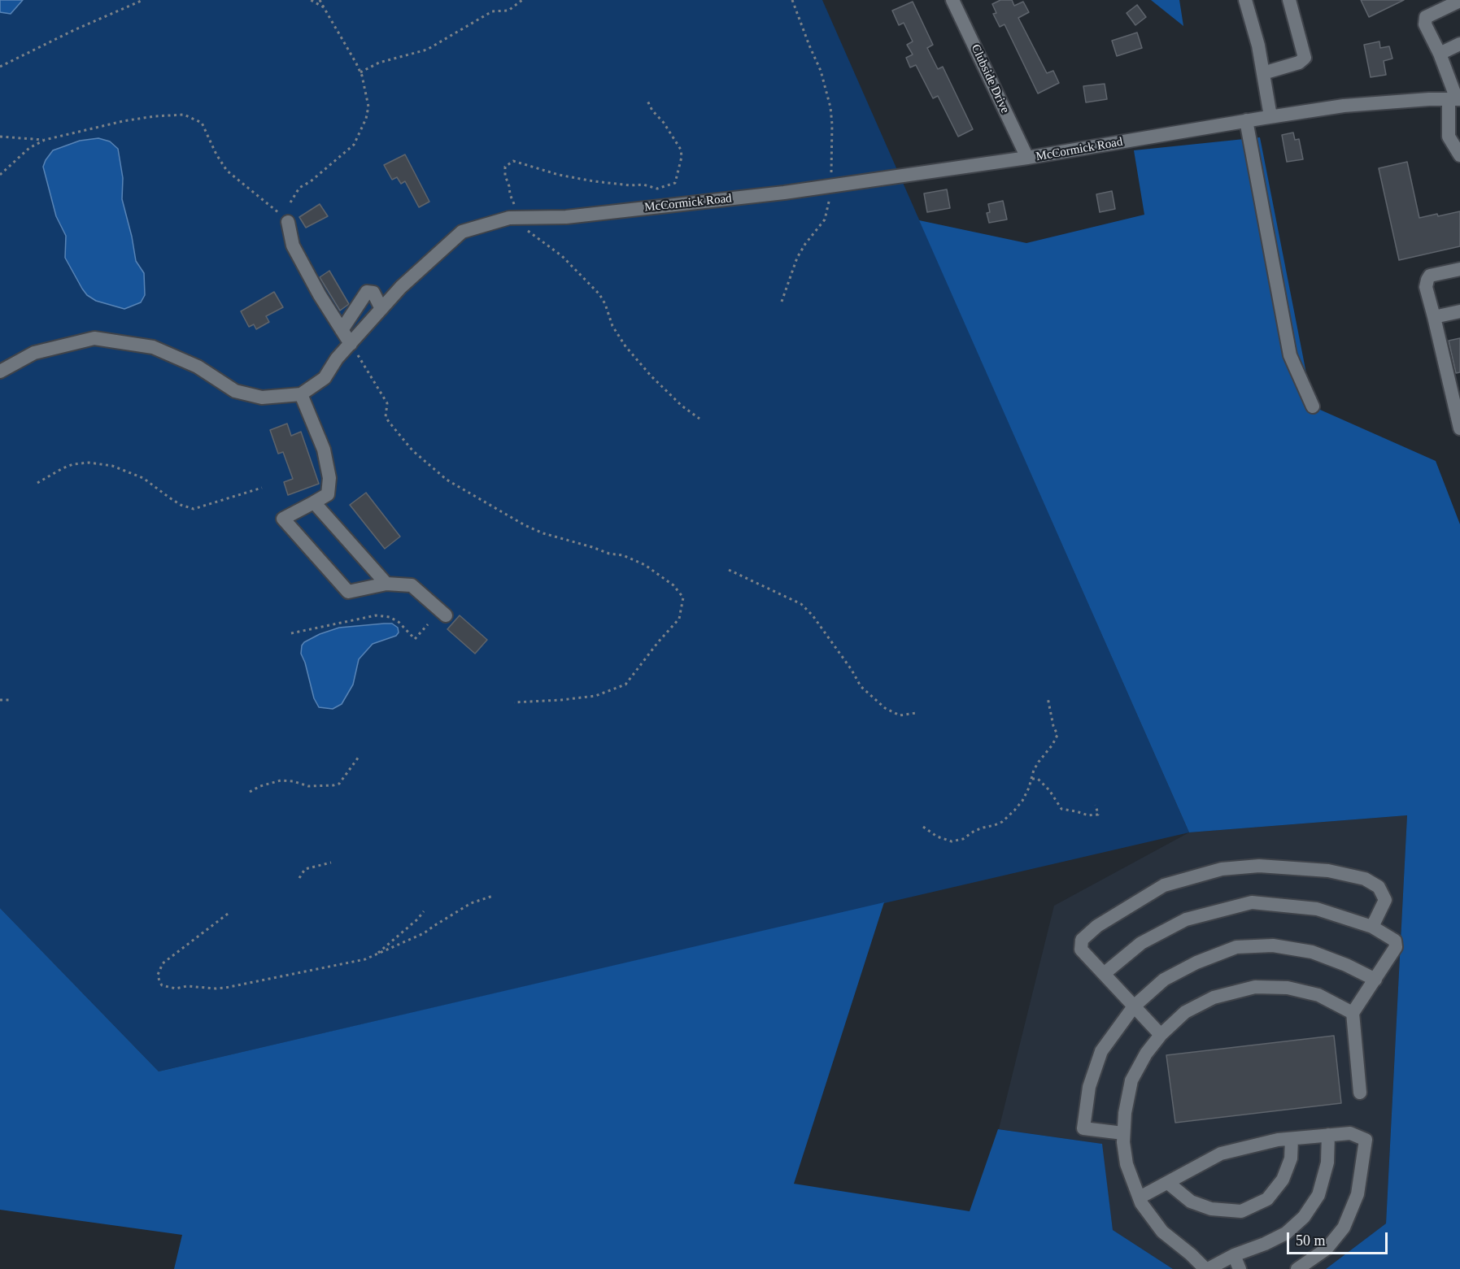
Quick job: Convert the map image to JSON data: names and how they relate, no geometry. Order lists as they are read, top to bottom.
{
  "streets": {
    "street": ["Clubside Drive", "McCormick Road"]
  },
  "crossings": [
    ["Clubside Drive", "McCormick Road"]
  ],
  "scale_bar": "50 m"
}
